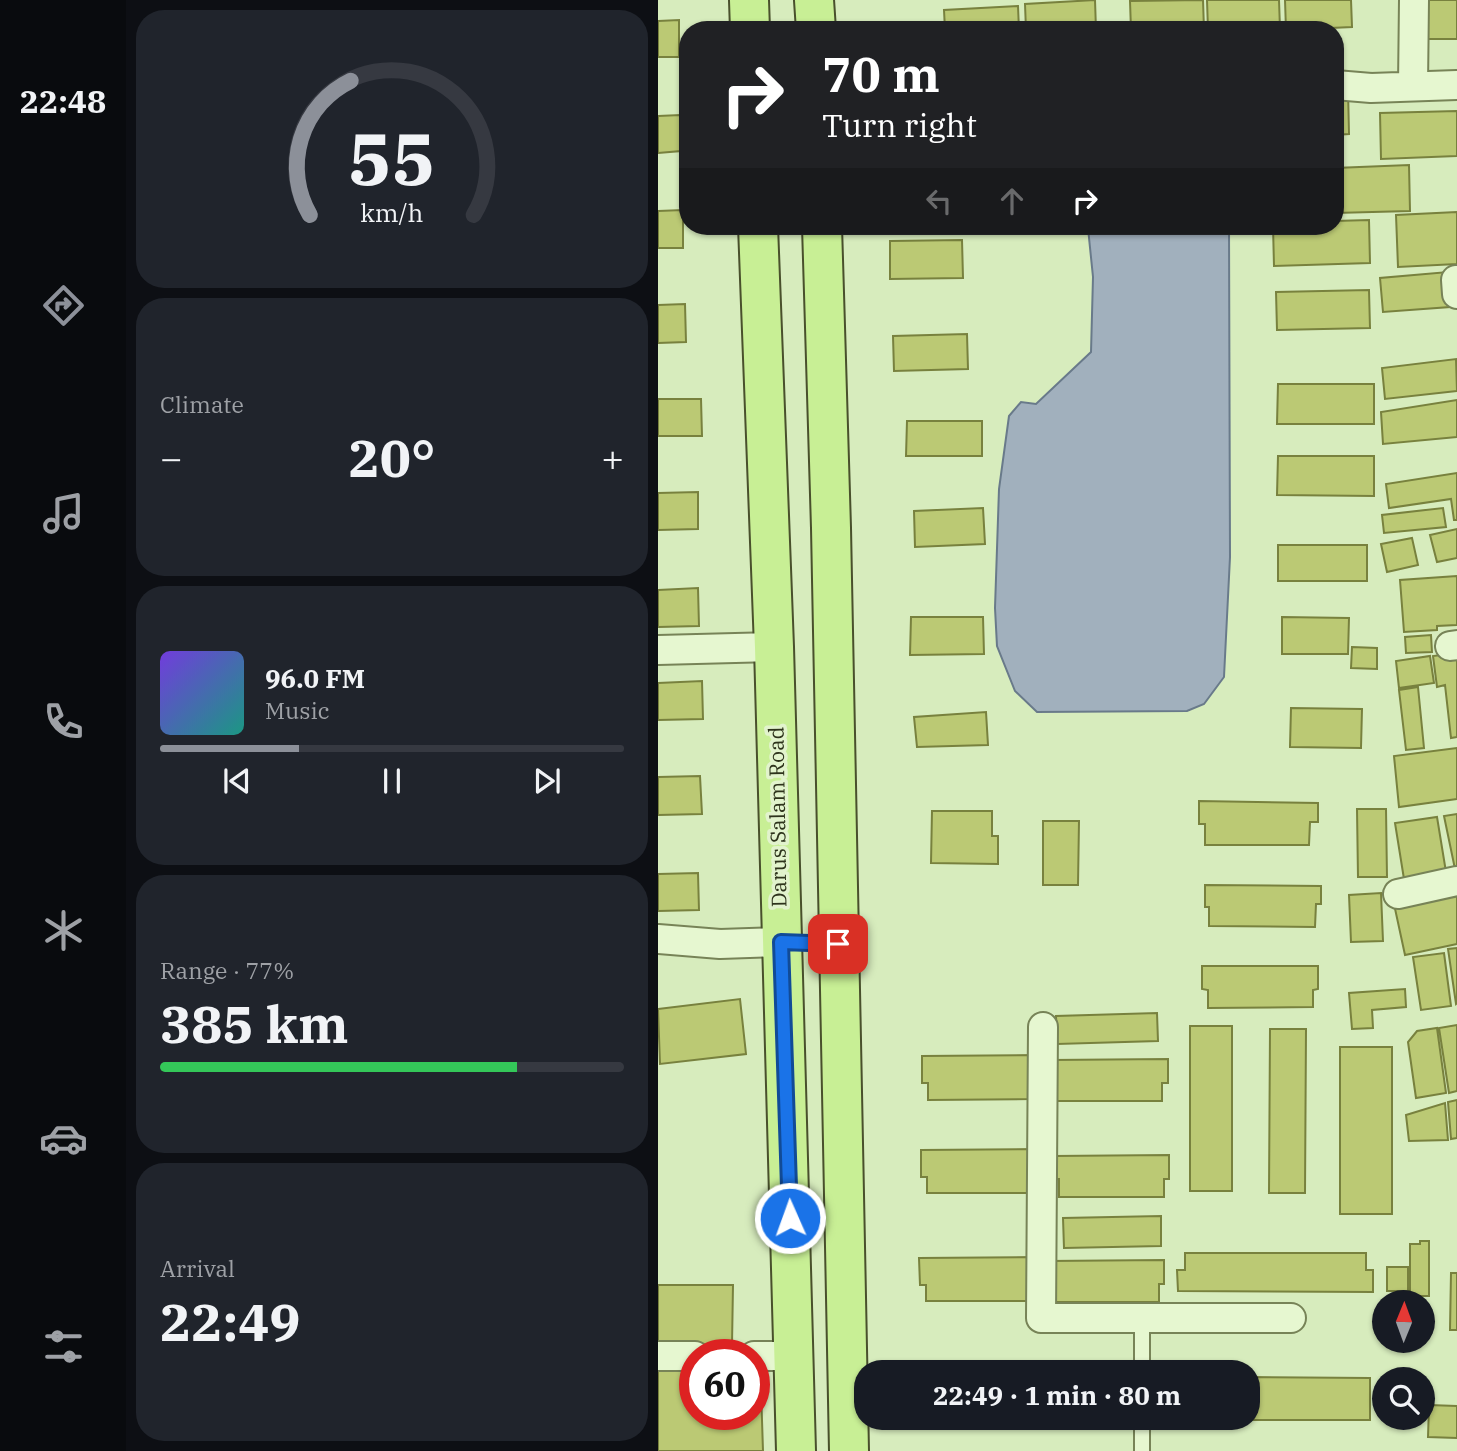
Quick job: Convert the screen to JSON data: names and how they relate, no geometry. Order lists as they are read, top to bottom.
{
  "streets": {
    "main road": ["Darus Salam Road"]
  },
  "north": "top",
  "page": {
    "tabs": "22:48",
    "turn": ["70 m", "Turn right"],
    "tile": [
      "Climate",
      ["Range · 77%", "385 km"],
      ["Arrival", "22:49"]
    ],
    "heat": ["−", "20°", "+"],
    "song": ["96.0 FM", "Music"],
    "limit": "60",
    "trip": "22:49 · 1 min · 80 m",
    "gauge": ["55", "km/h"]
  }
}
